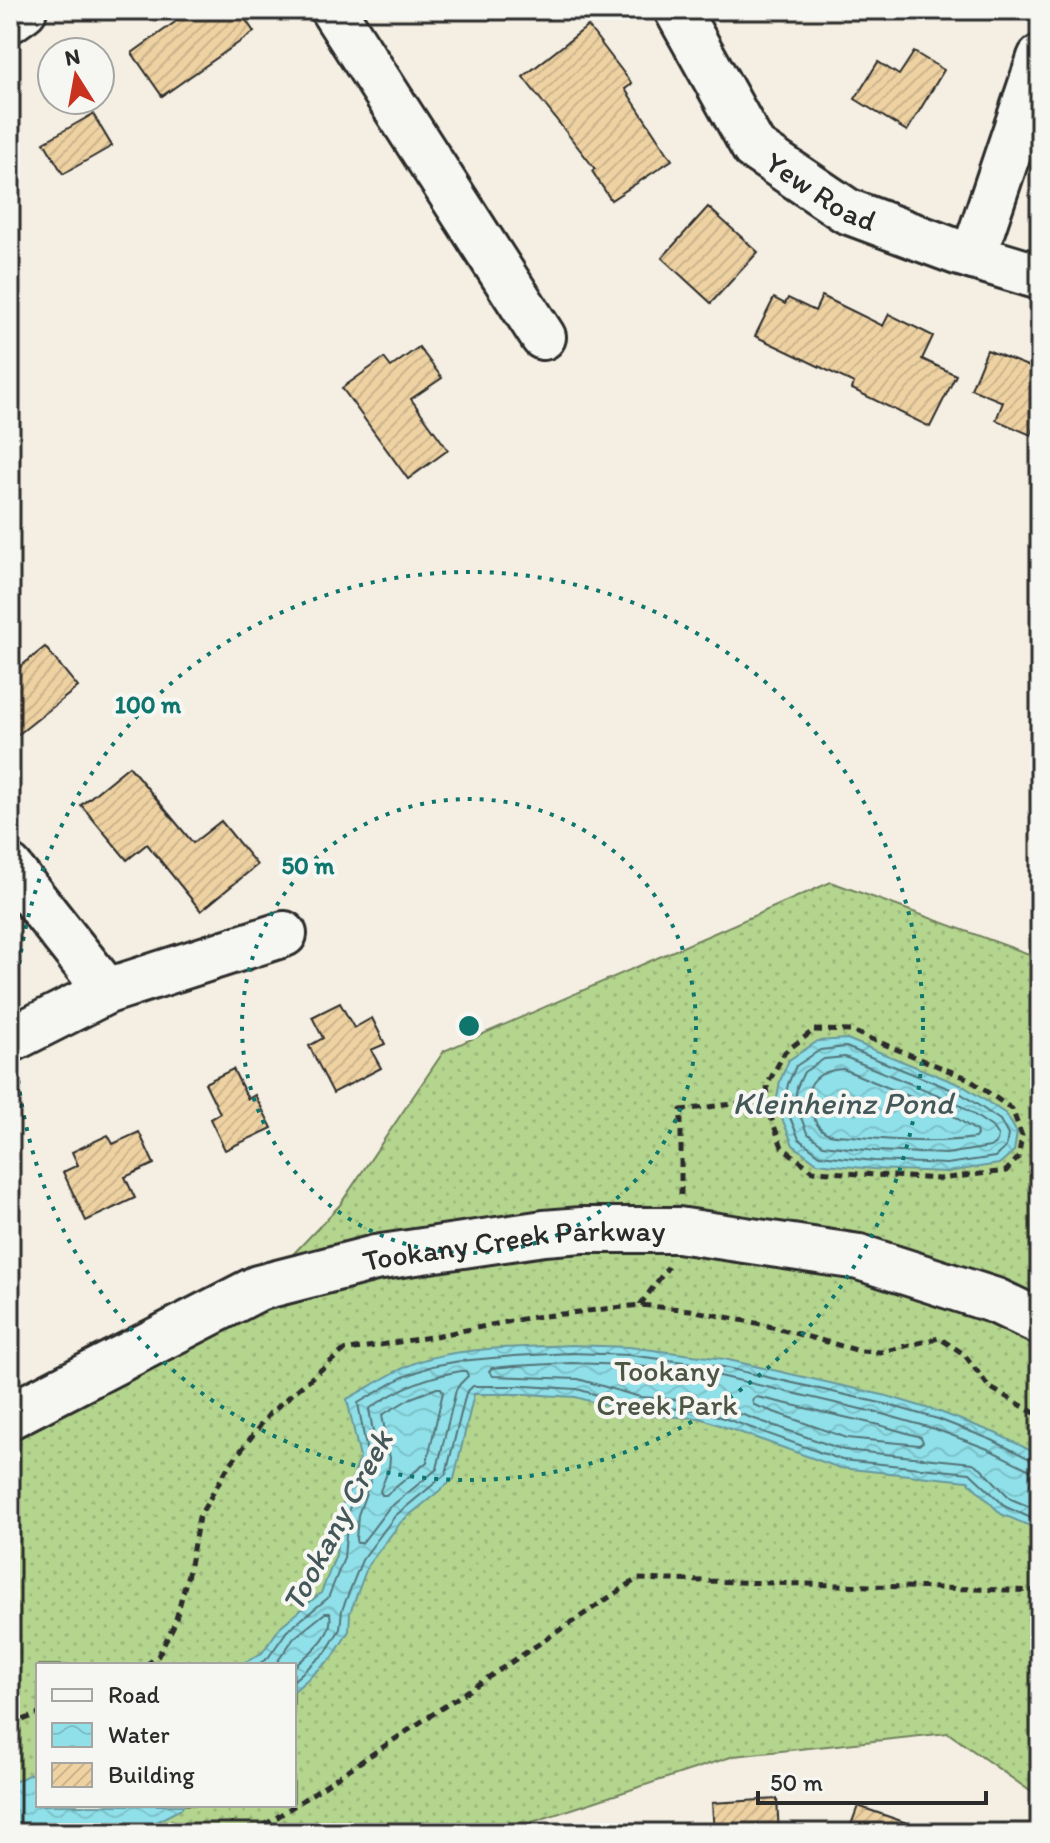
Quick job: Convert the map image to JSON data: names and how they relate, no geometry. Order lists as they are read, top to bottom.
{
  "streets": {
    "street": ["Yew Road", "Tookany Creek Parkway"]
  },
  "water": ["Kleinheinz Pond", "Tookany Creek"],
  "parks": ["Tookany Creek Park"],
  "legend": ["Road", "Water", "Building"],
  "scale_bar": "50 m",
  "north": "top",
  "rings": ["100 m", "50 m"]
}
